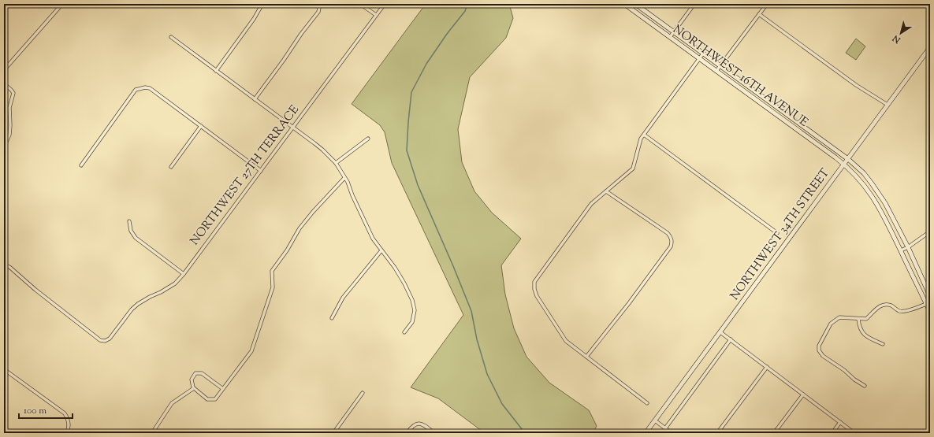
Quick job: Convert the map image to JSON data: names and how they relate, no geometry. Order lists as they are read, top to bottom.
{
  "streets": {
    "main road": ["NORTHWEST 16TH AVENUE", "NORTHWEST 34TH STREET"],
    "street": ["NORTHWEST 27TH TERRACE"]
  },
  "crossings": [
    ["NORTHWEST 16TH AVENUE", "NORTHWEST 34TH STREET"]
  ],
  "scale_bar": "100 m",
  "north": "bottom left"
}
